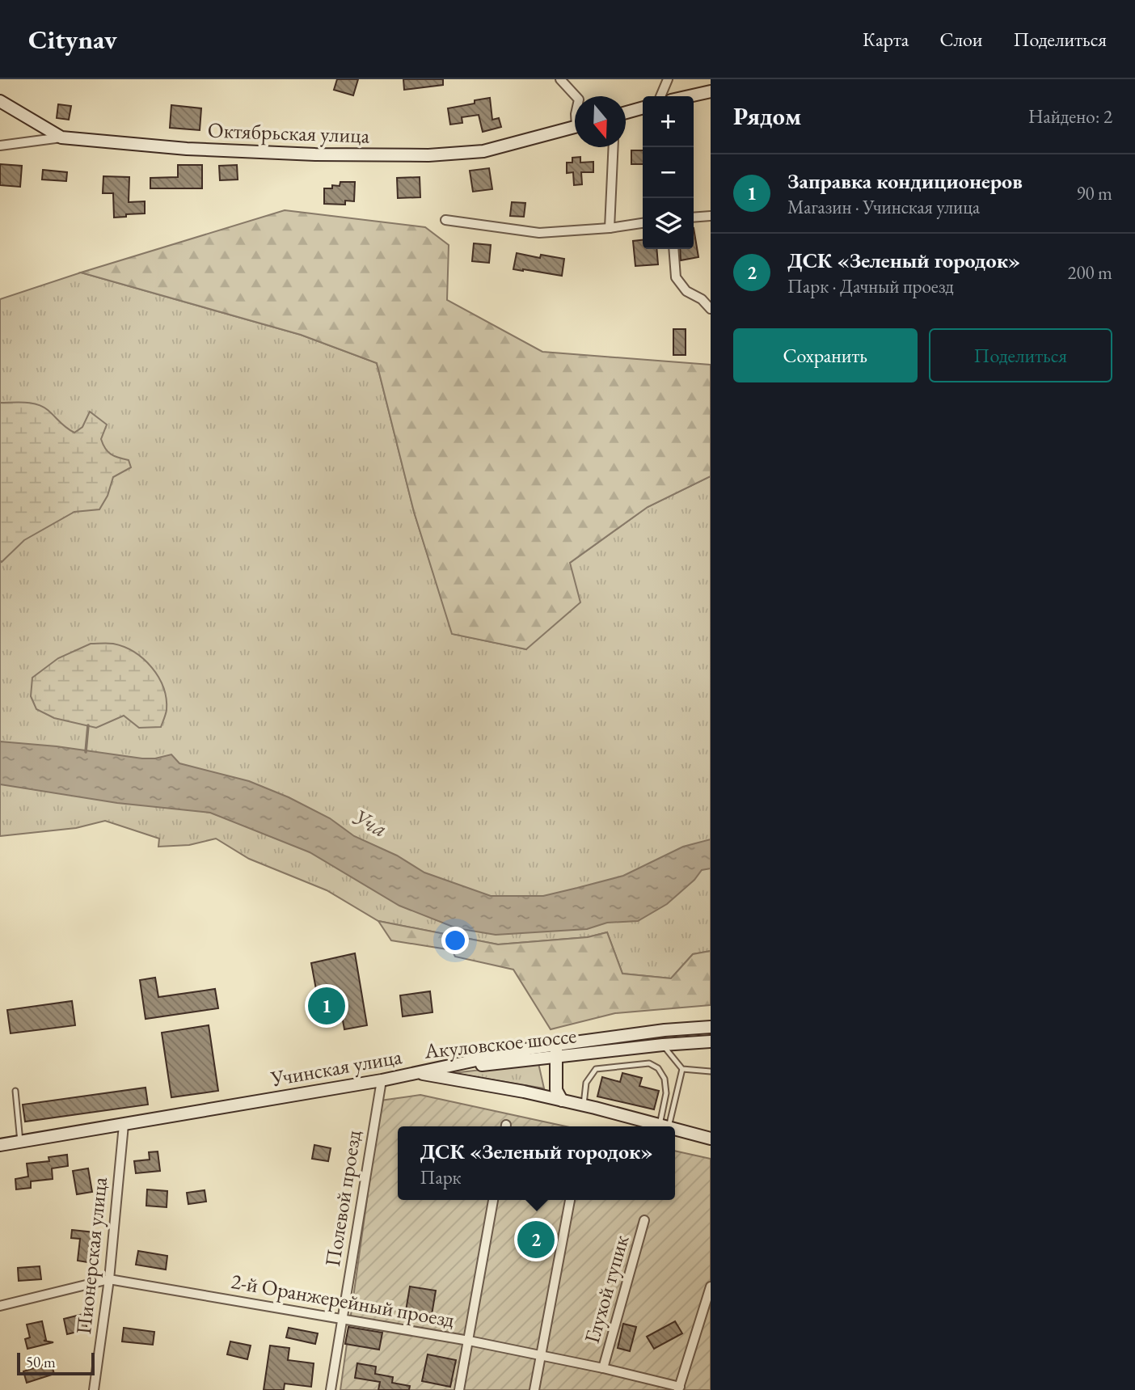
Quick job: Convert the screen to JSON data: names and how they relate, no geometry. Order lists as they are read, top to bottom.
{
  "streets": {
    "main road": ["Октябрьская улица", "Акуловское шоссе", "Учинская улица"],
    "street": [
      "Полевой проезд",
      "Пионерская улица",
      "Глухой тупик",
      "2-й Оранжерейный проезд"
    ]
  },
  "crossings": [
    ["Акуловское шоссе", "Учинская улица"],
    ["Учинская улица", "Полевой проезд"],
    ["Учинская улица", "Пионерская улица"],
    ["Полевой проезд", "2-й Оранжерейный проезд"],
    ["Пионерская улица", "2-й Оранжерейный проезд"],
    ["Глухой тупик", "2-й Оранжерейный проезд"]
  ],
  "water": ["Уча"],
  "scale_bar": "50 m",
  "north": "bottom",
  "page": {
    "header": "Citynav",
    "nav": ["Карта", "Слои", "Поделиться"],
    "heading": ["Рядом", "Найдено: 2"],
    "map_buttons": ["+", "−"],
    "list": [
      {
        "mark": "1",
        "name": "Заправка кондиционеров",
        "note": "Магазин · Учинская улица",
        "value": "90 m"
      },
      {
        "mark": "2",
        "name": "ДСК «Зеленый городок»",
        "note": "Парк · Дачный проезд",
        "value": "200 m"
      }
    ],
    "buttons": ["Сохранить", "Поделиться"],
    "pins": ["1", "2"],
    "popup": ["ДСК «Зеленый городок»", "Парк"],
    "scale": "50 m"
  }
}
